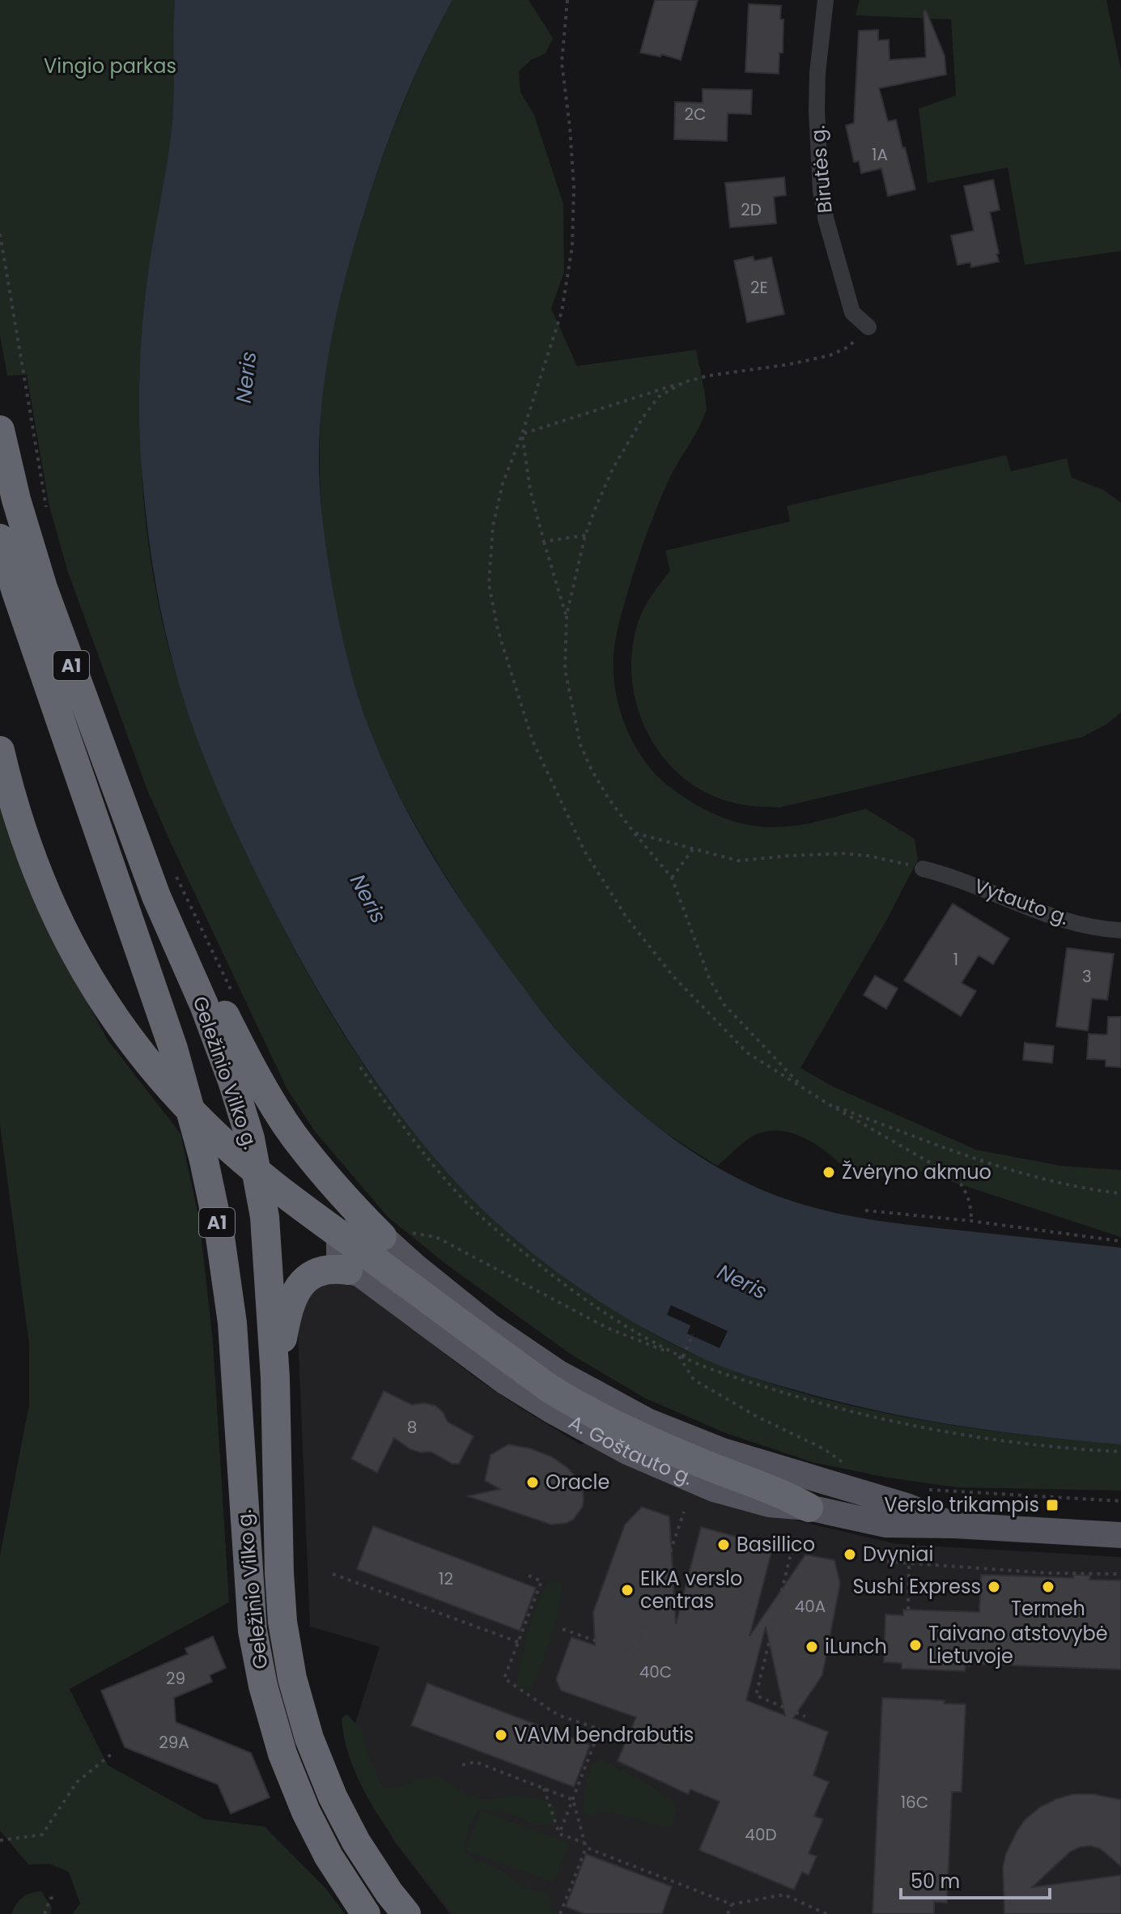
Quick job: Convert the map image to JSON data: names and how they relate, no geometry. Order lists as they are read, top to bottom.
{
  "streets": {
    "highway": ["A1", "Geležinio Vilko g."],
    "main road": ["A. Goštauto g."],
    "street": ["Birutės g.", "Vytauto g."]
  },
  "water": ["Neris"],
  "parks": ["Vingio parkas"],
  "places": {
    "other": [
      "Žvėryno akmuo",
      "Oracle",
      "Basillico",
      "Dvyniai",
      "Sushi Express",
      "Termeh",
      "EIKA verslo centras",
      "Taivano atstovybė Lietuvoje",
      "iLunch",
      "VAVM bendrabutis"
    ],
    "transit": ["Verslo trikampis"]
  },
  "house_numbers": [
    "2C",
    "1A",
    "2D",
    "2E",
    "1",
    "3",
    "8",
    "12",
    "40A",
    "40C",
    "29",
    "29A",
    "16C",
    "40D"
  ],
  "scale_bar": "50 m"
}
